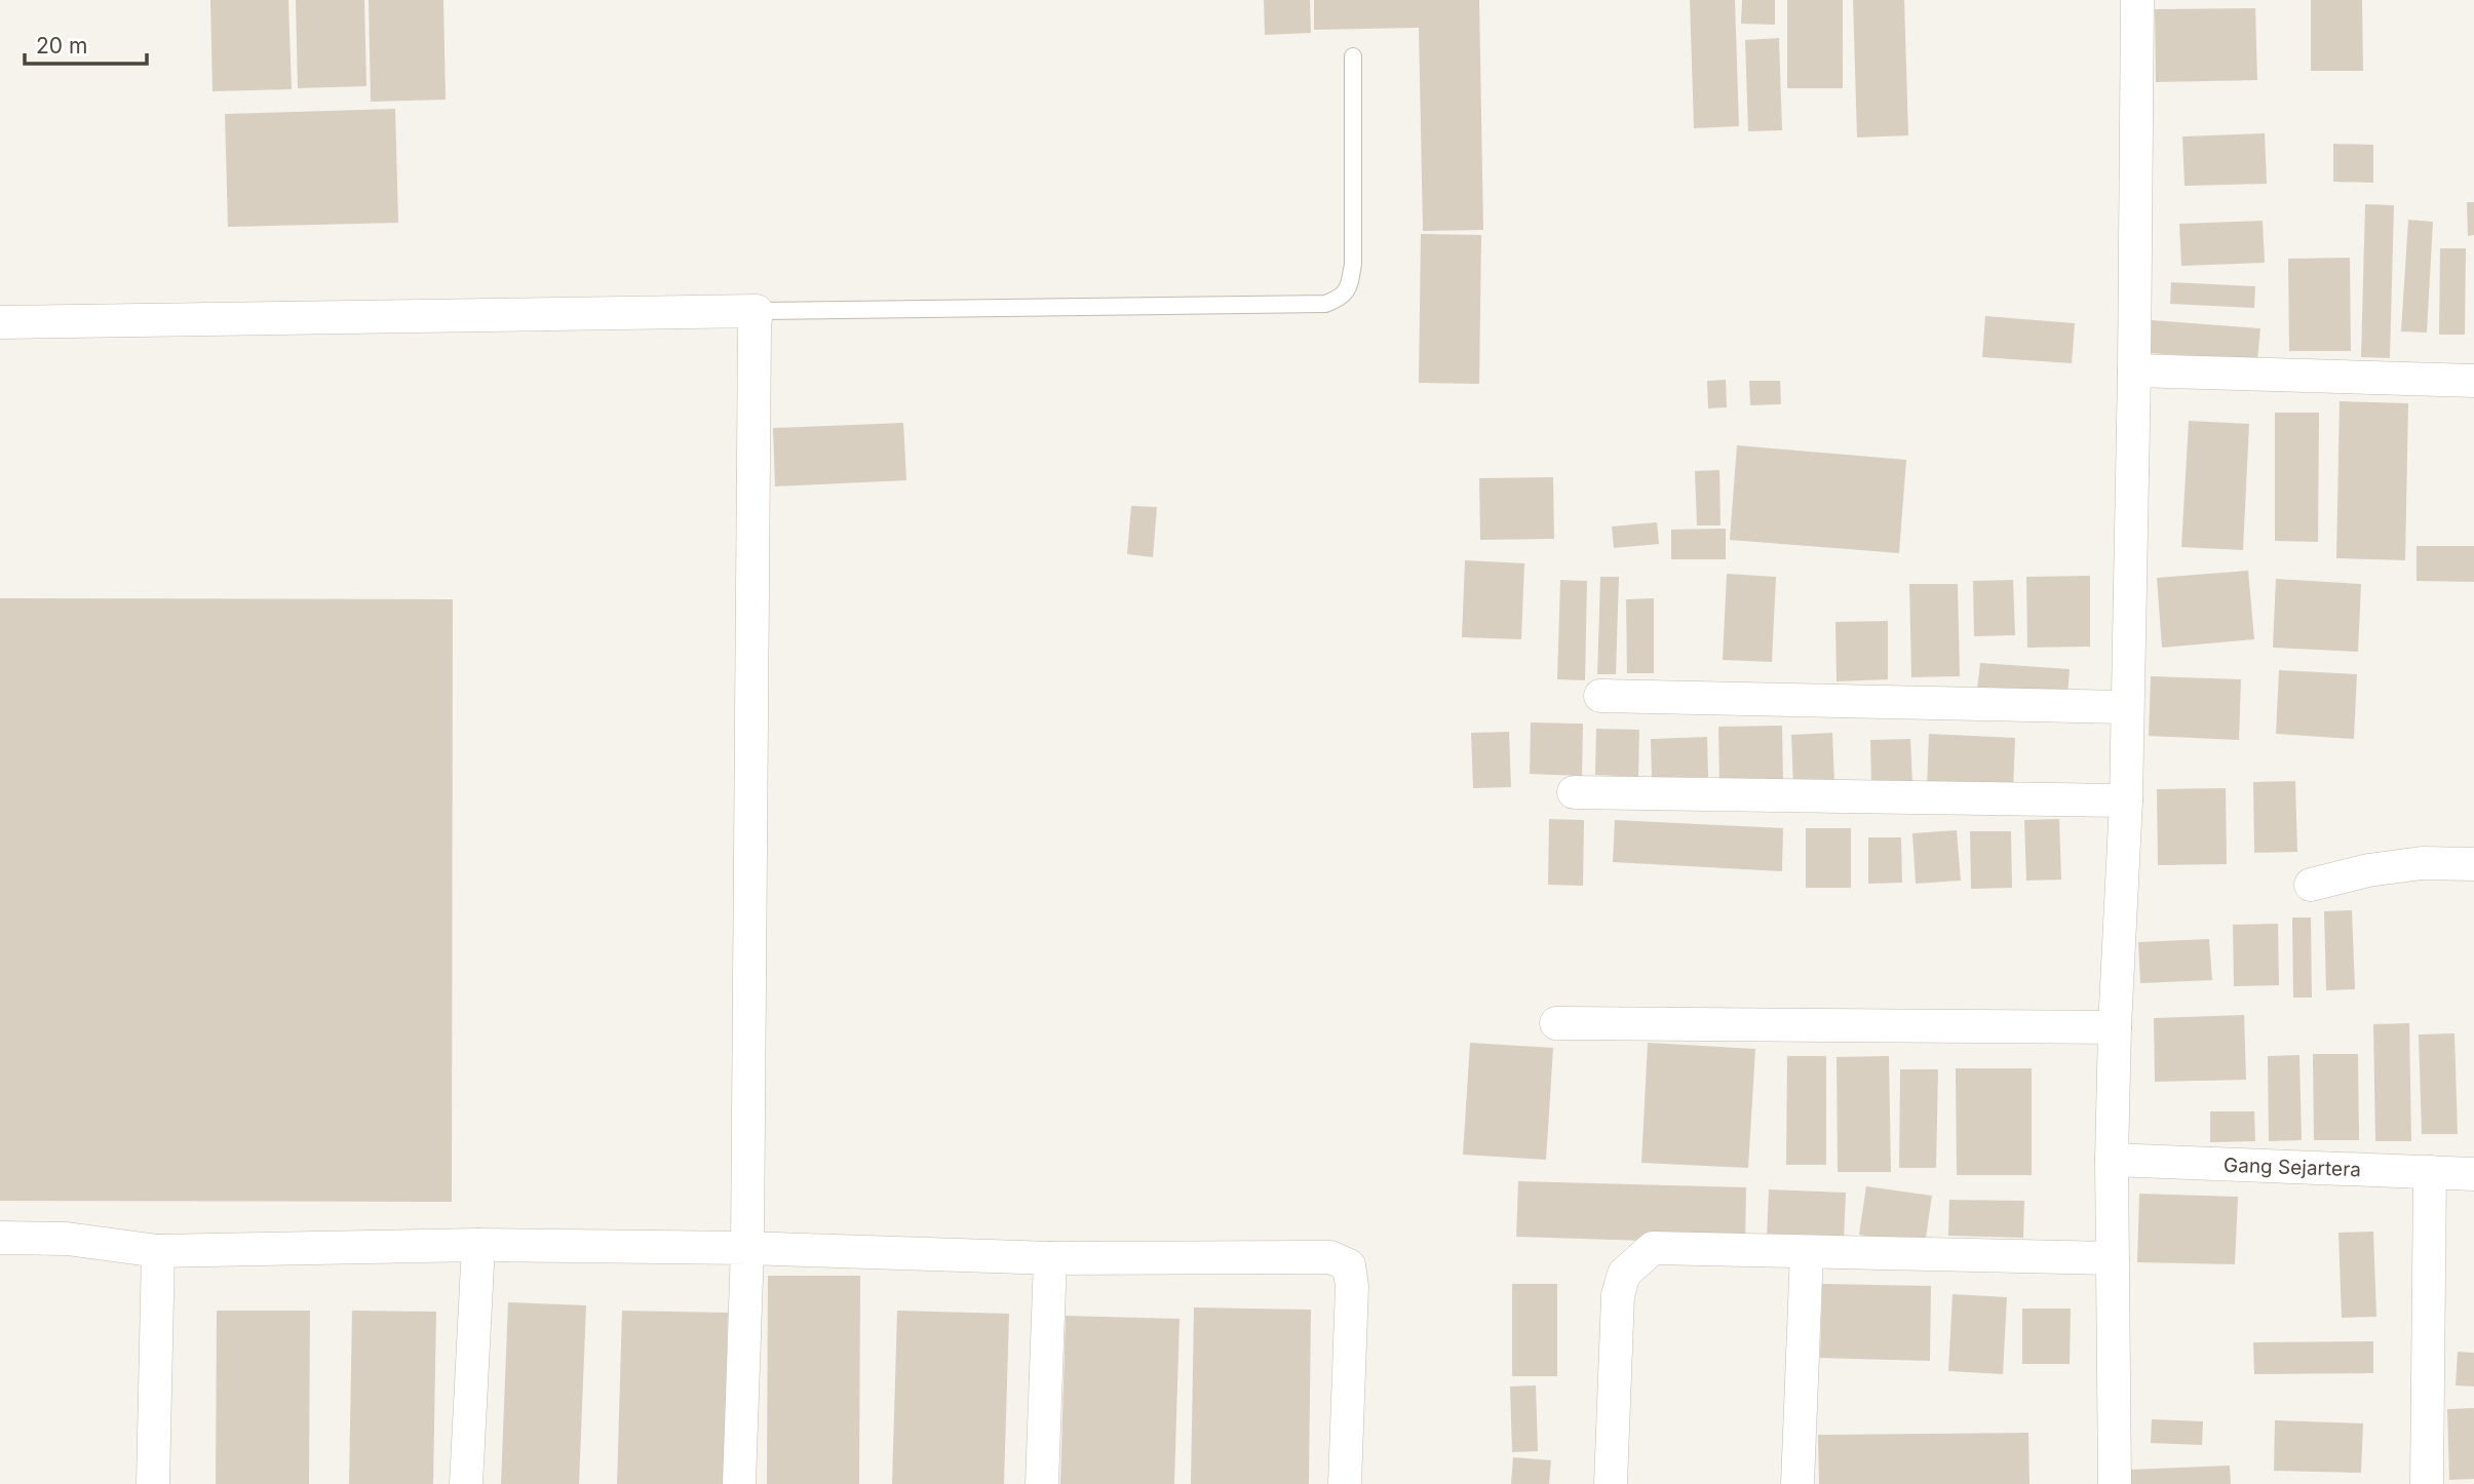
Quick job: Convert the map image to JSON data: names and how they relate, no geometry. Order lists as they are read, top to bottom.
{
  "streets": {
    "street": ["Gang Sejartera"]
  },
  "scale_bar": "20 m"
}
